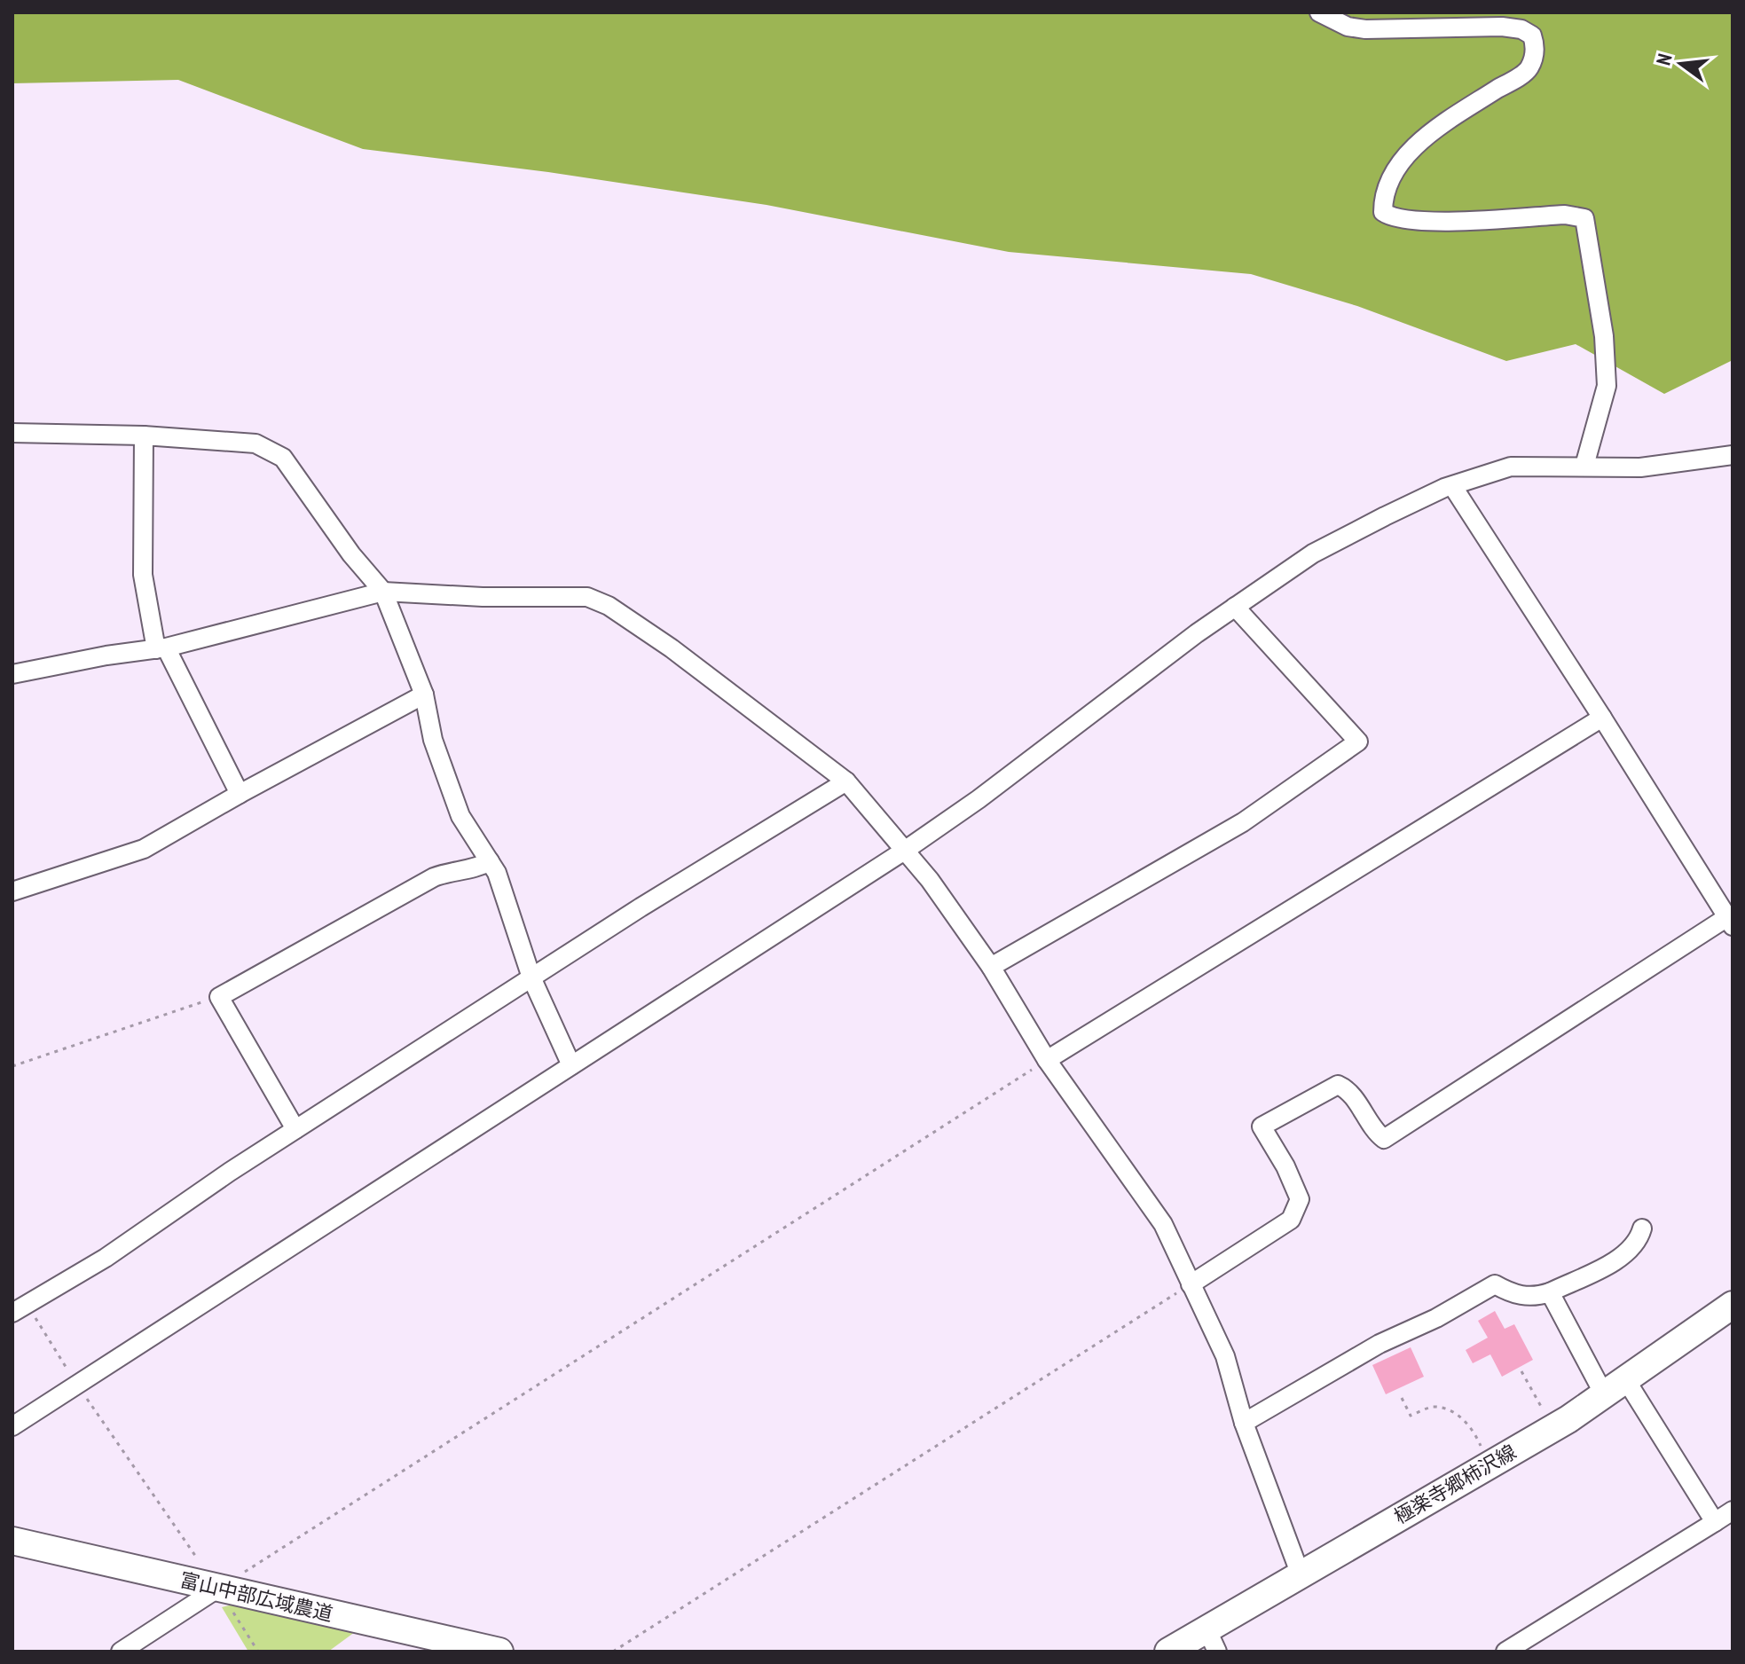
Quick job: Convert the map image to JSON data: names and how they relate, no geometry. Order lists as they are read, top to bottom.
{
  "streets": {
    "main road": ["極楽寺郷柿沢線", "富山中部広域農道"]
  },
  "north": "left"
}
